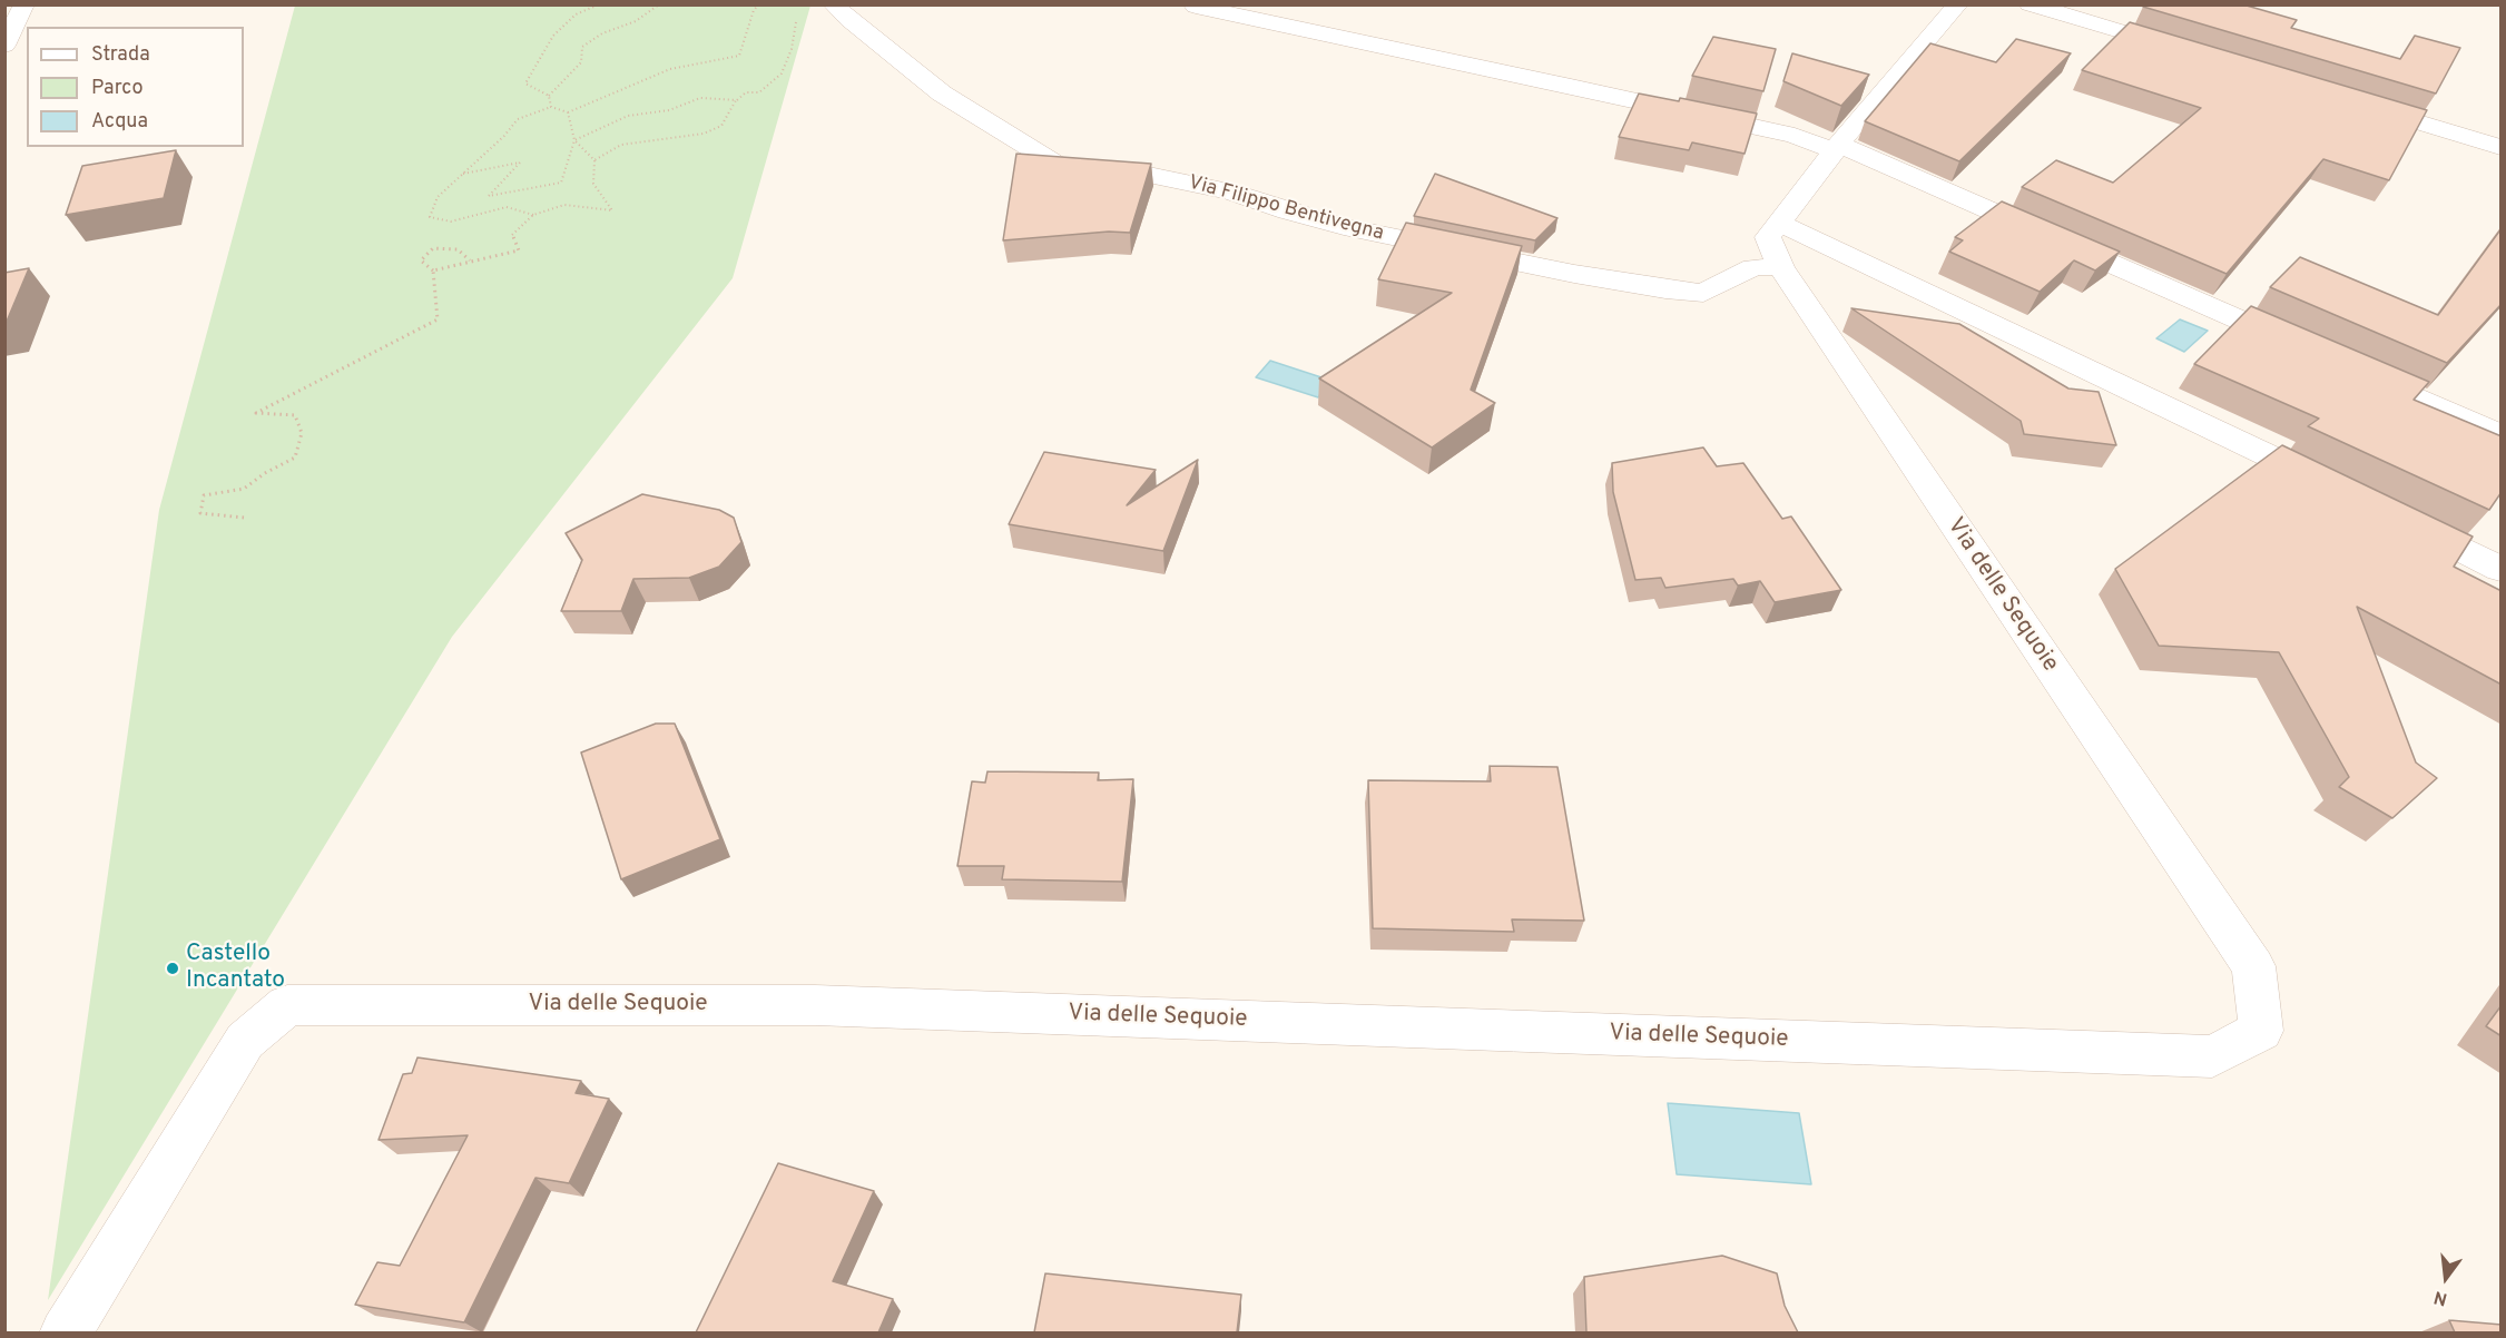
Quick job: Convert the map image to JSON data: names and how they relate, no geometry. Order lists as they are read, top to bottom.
{
  "streets": {
    "street": ["Via Filippo Bentivegna", "Via delle Sequoie"]
  },
  "crossings": [
    ["Via Filippo Bentivegna", "Via delle Sequoie"]
  ],
  "places": ["Castello Incantato"],
  "legend": ["Strada", "Parco", "Acqua"],
  "north": "bottom"
}
